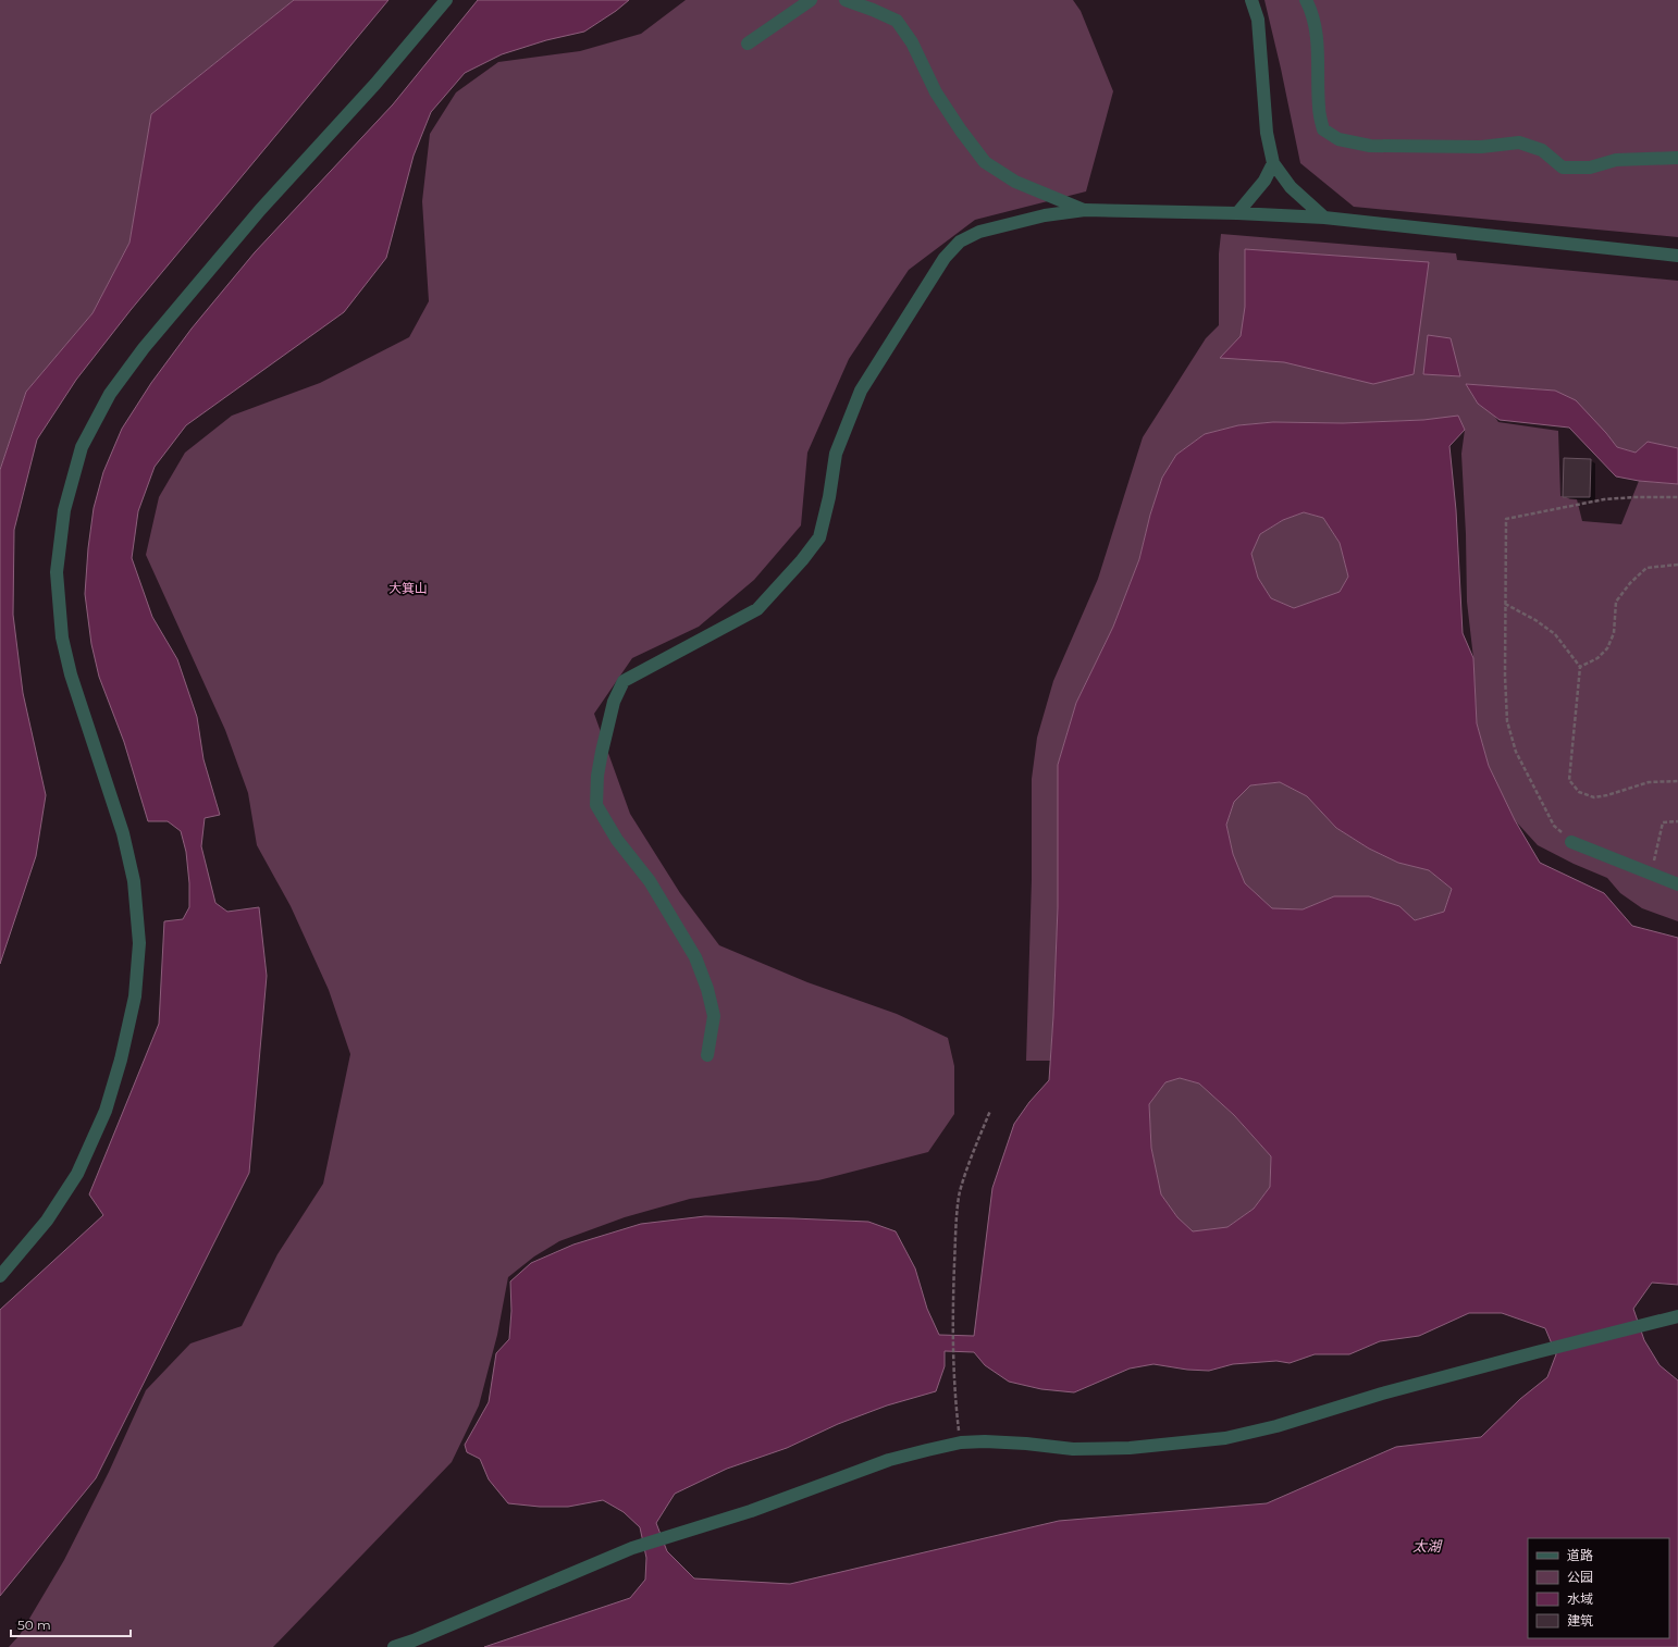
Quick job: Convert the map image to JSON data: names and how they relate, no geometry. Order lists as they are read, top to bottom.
{
  "water": ["太湖"],
  "parks": ["大箕山"],
  "legend": [
    "道路",
    "公园",
    "水域",
    "建筑"
  ],
  "scale_bar": "50 m"
}
